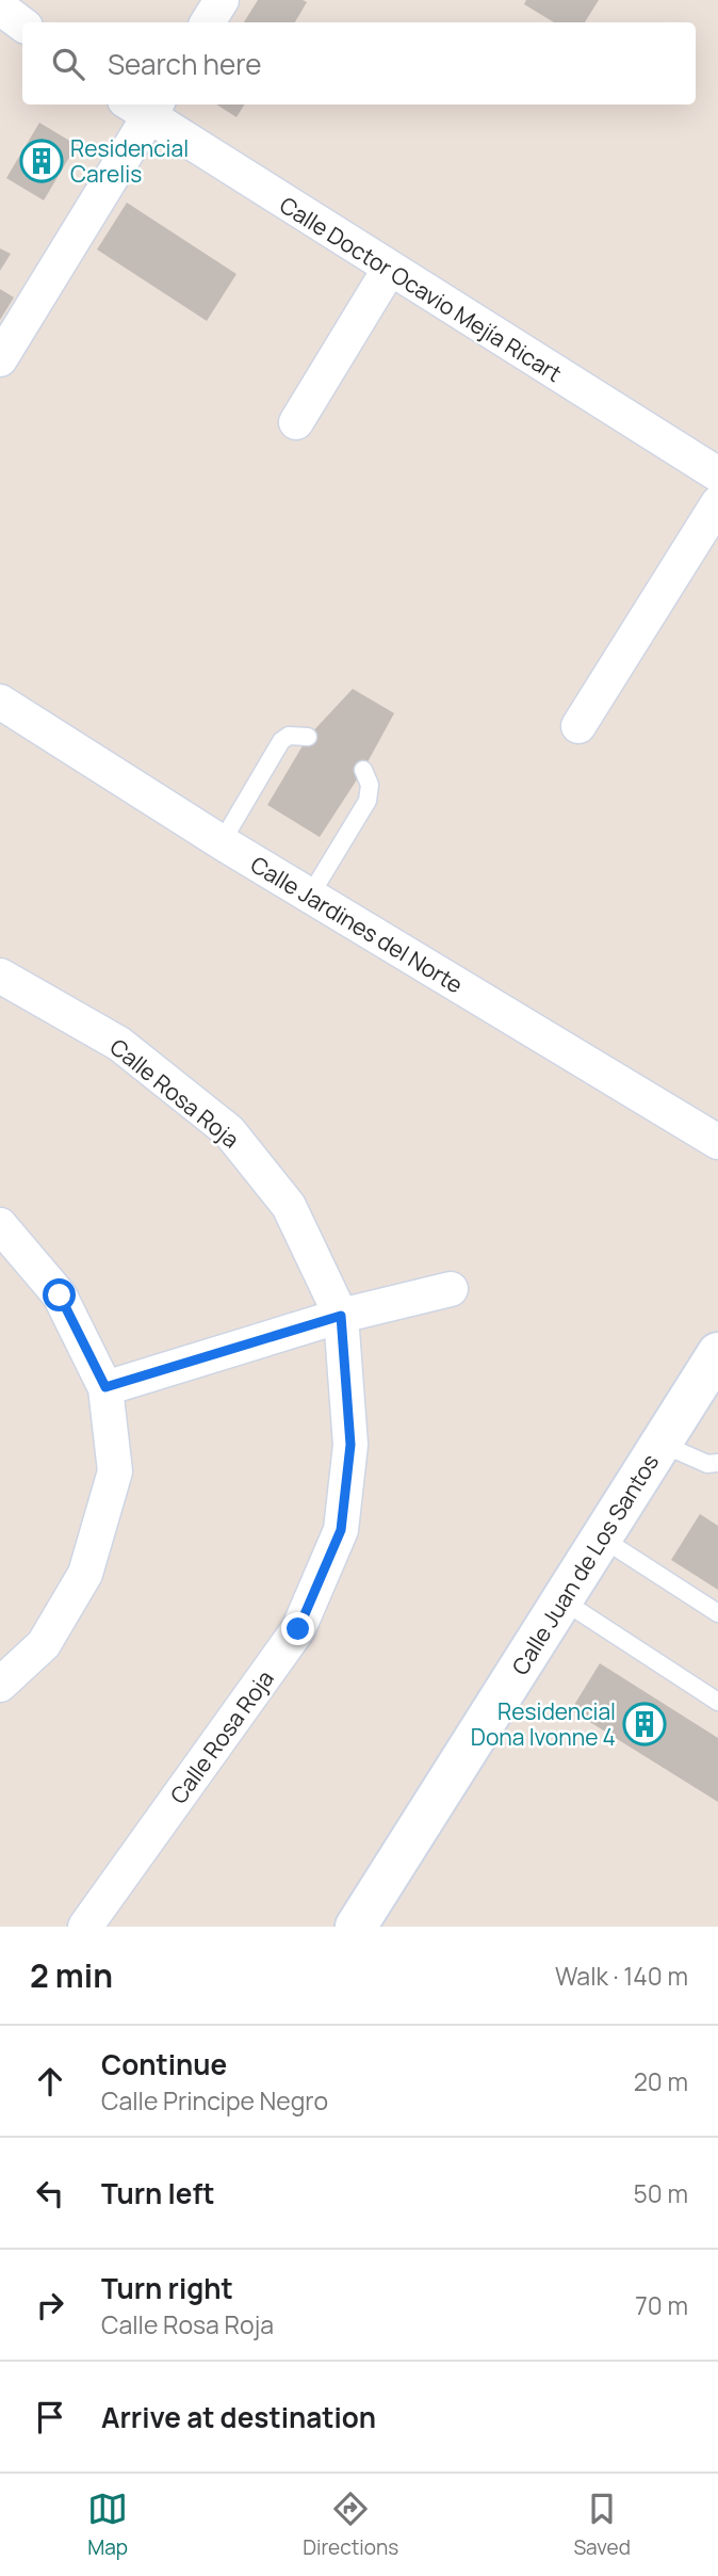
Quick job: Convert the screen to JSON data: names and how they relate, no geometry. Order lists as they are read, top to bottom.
{
  "streets": {
    "street": [
      "Calle Doctor Ocavio Mejía Ricart",
      "Calle Jardines del Norte",
      "Calle Rosa Roja",
      "Calle Juan de Los Santos"
    ]
  },
  "places": {
    "building": ["Residencial Carelis", "Residencial Dona Ivonne 4"]
  },
  "page": {
    "search": "Search here",
    "heading": ["2 min", "Walk · 140 m"],
    "list": [
      ["Continue", "Calle Principe Negro", "20 m"],
      ["Turn left", "50 m"],
      ["Turn right", "Calle Rosa Roja", "70 m"],
      "Arrive at destination"
    ],
    "nav": ["Map", "Directions", "Saved"]
  }
}
